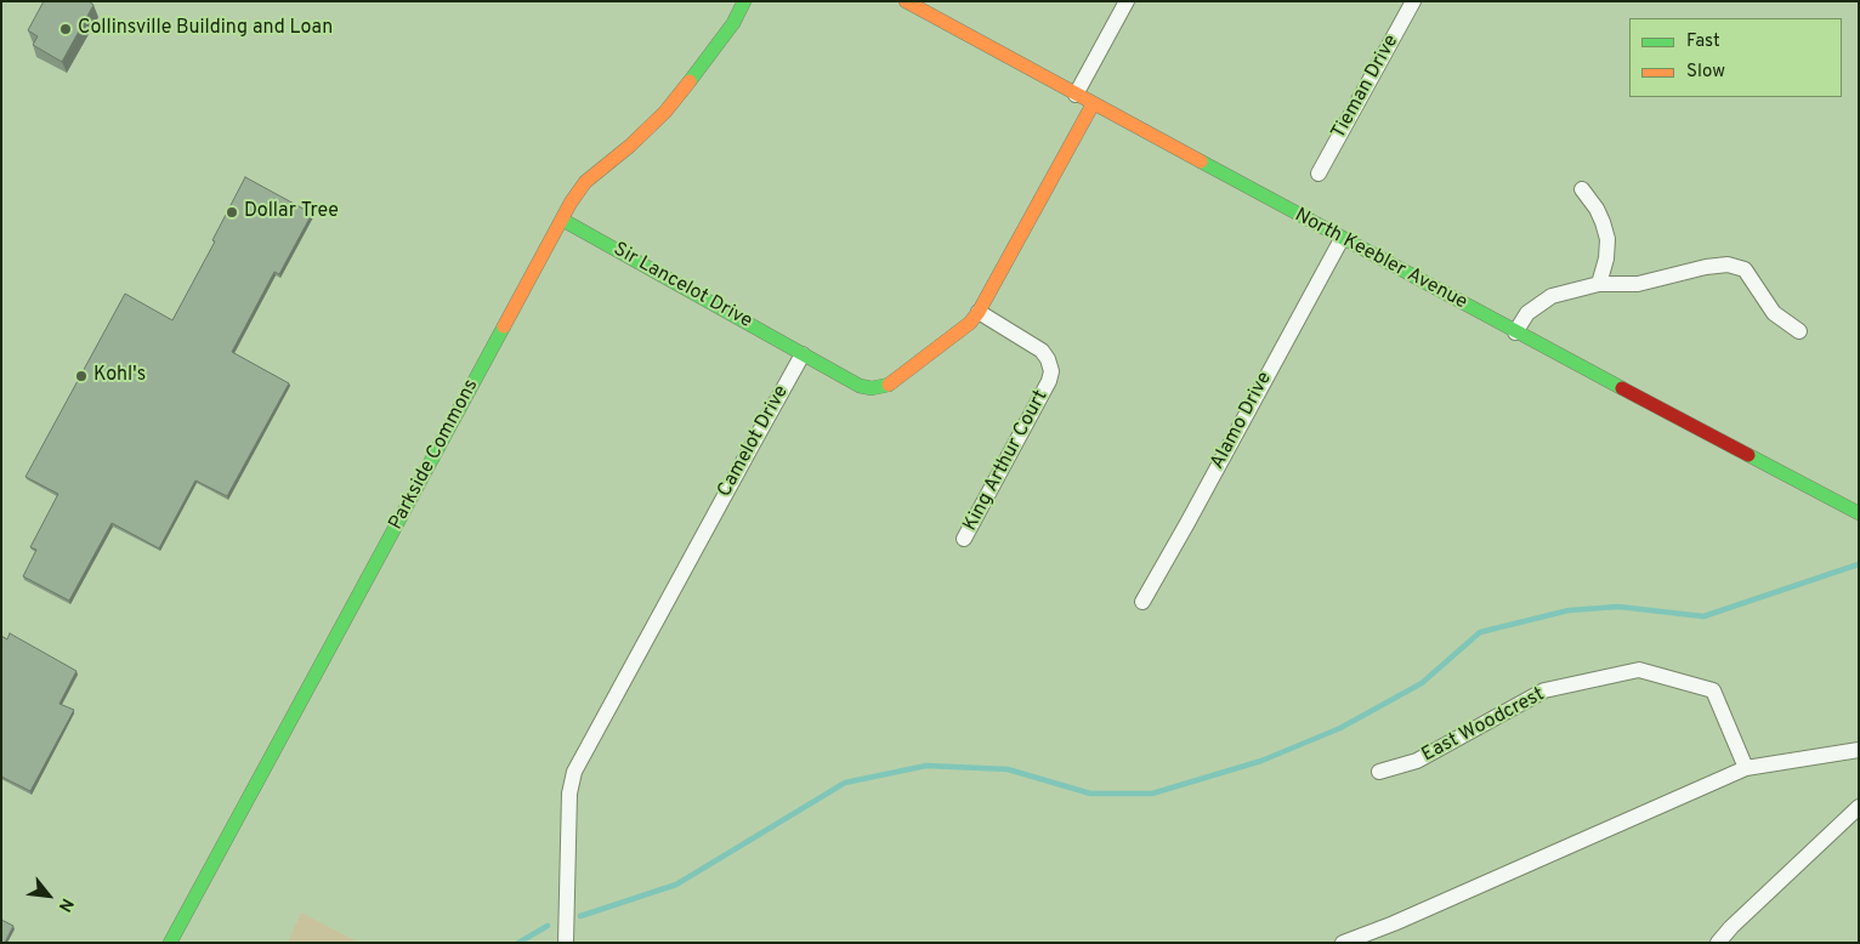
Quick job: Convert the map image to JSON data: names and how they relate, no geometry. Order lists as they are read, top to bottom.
{
  "streets": {
    "street": [
      "Tieman Drive",
      "North Keebler Avenue",
      "Sir Lancelot Drive",
      "Alamo Drive",
      "Camelot Drive",
      "Parkside Commons",
      "King Arthur Court",
      "East Woodcrest"
    ]
  },
  "crossings": [
    ["North Keebler Avenue", "Alamo Drive"],
    ["Sir Lancelot Drive", "Camelot Drive"],
    ["Sir Lancelot Drive", "Parkside Commons"]
  ],
  "places": ["Collinsville Building and Loan", "Dollar Tree", "Kohl's"],
  "legend": ["Fast", "Slow"],
  "north": "bottom right"
}
